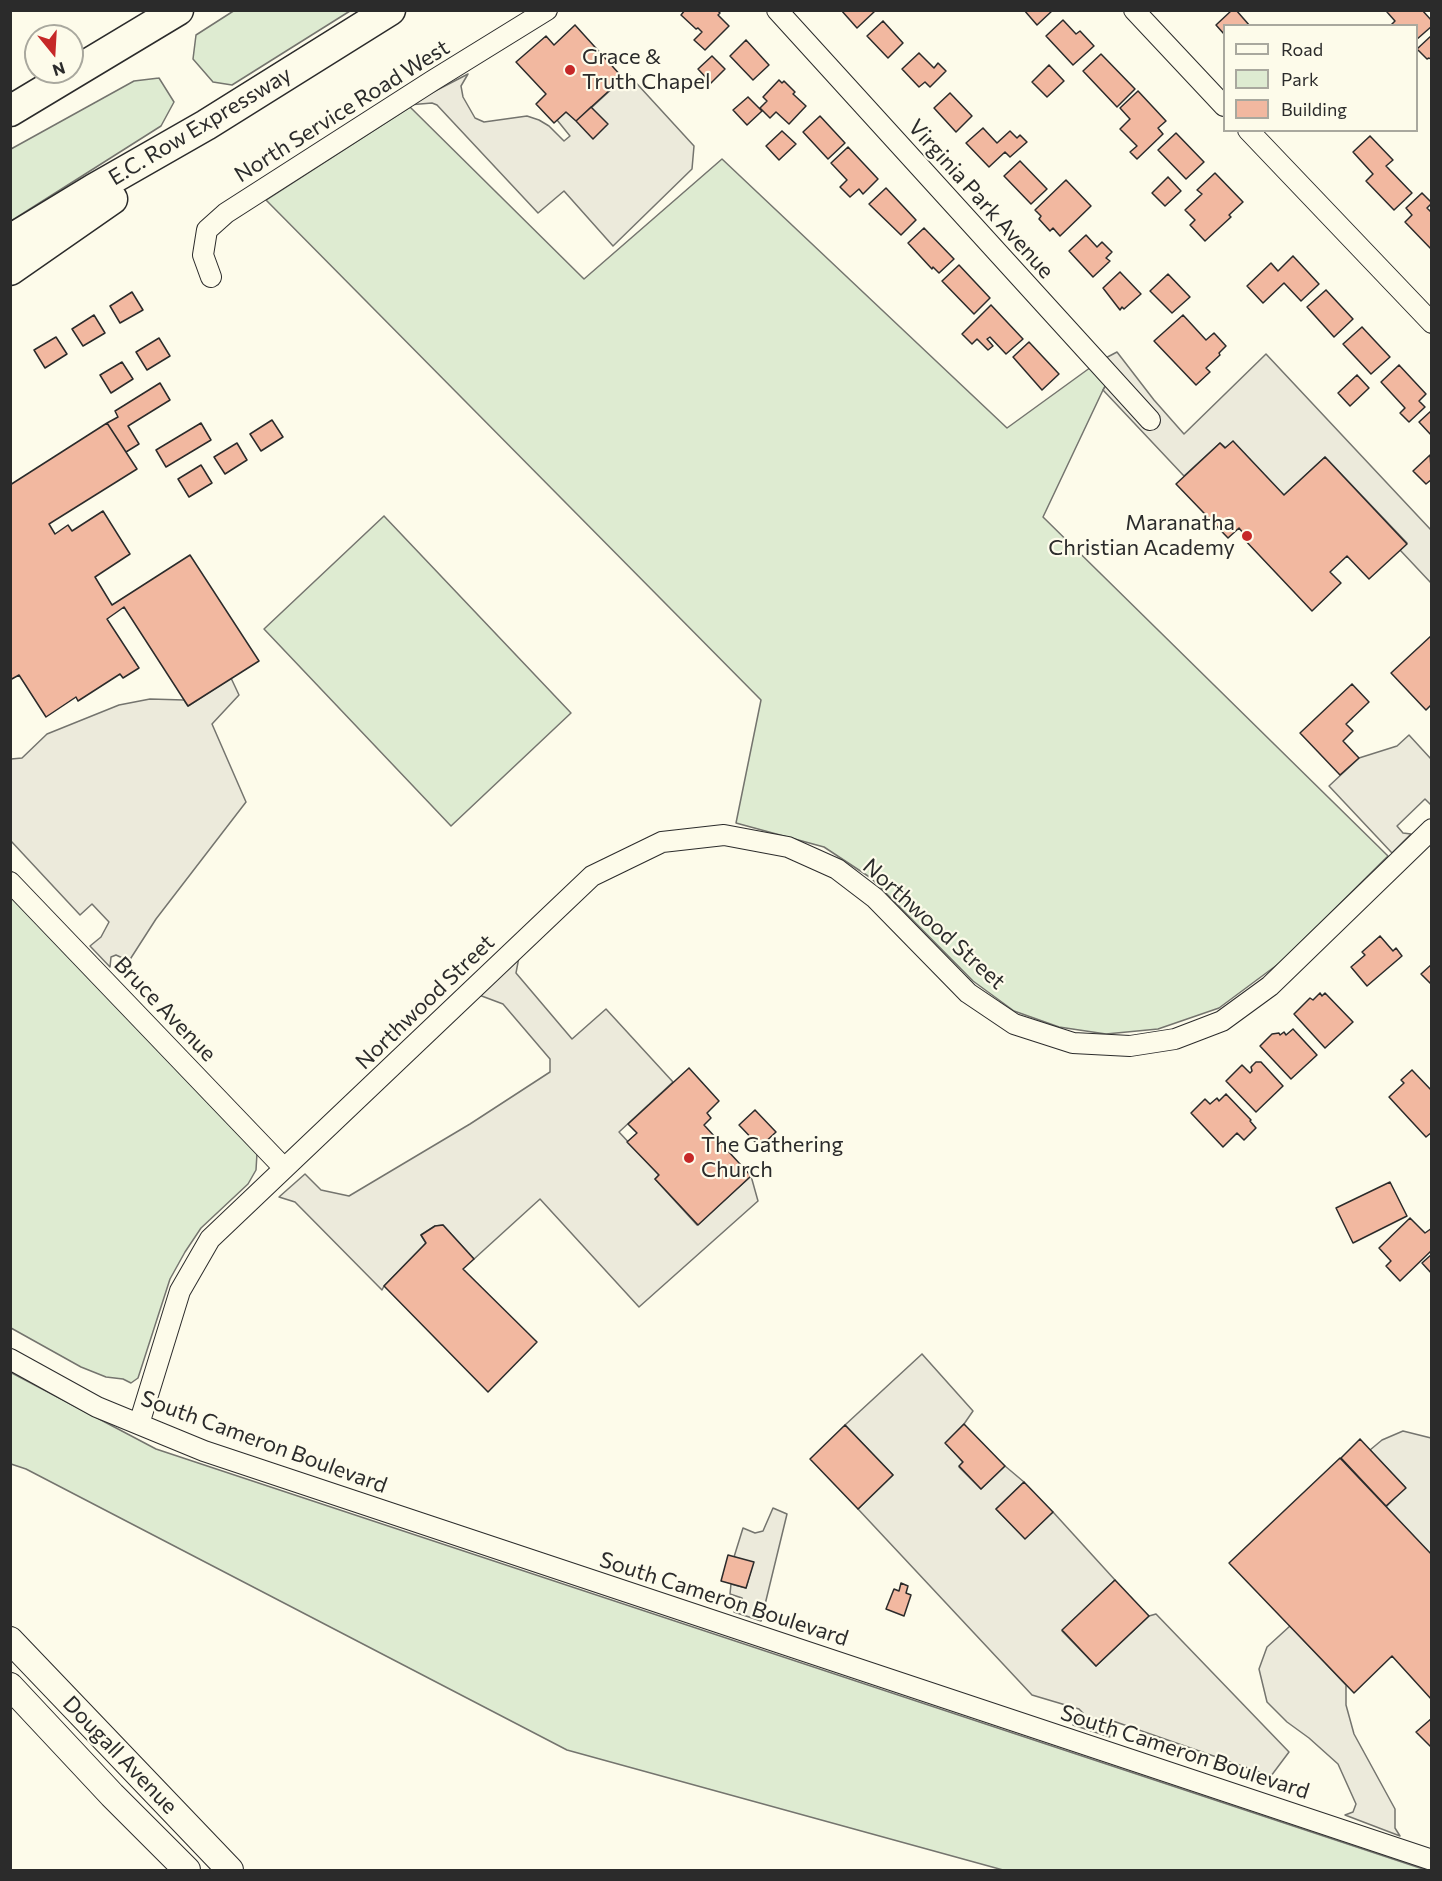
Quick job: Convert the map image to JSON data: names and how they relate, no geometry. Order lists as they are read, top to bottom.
{
  "streets": {
    "highway": ["E.C. Row Expressway"],
    "main road": ["Dougall Avenue"],
    "street": [
      "North Service Road West",
      "Virginia Park Avenue",
      "Northwood Street",
      "Bruce Avenue",
      "South Cameron Boulevard"
    ]
  },
  "crossings": [
    ["Northwood Street", "Bruce Avenue"],
    ["Northwood Street", "South Cameron Boulevard"]
  ],
  "places": ["Grace & Truth Chapel", "Maranatha Christian Academy", "The Gathering Church"],
  "legend": ["Road", "Park", "Building"],
  "north": "bottom"
}
